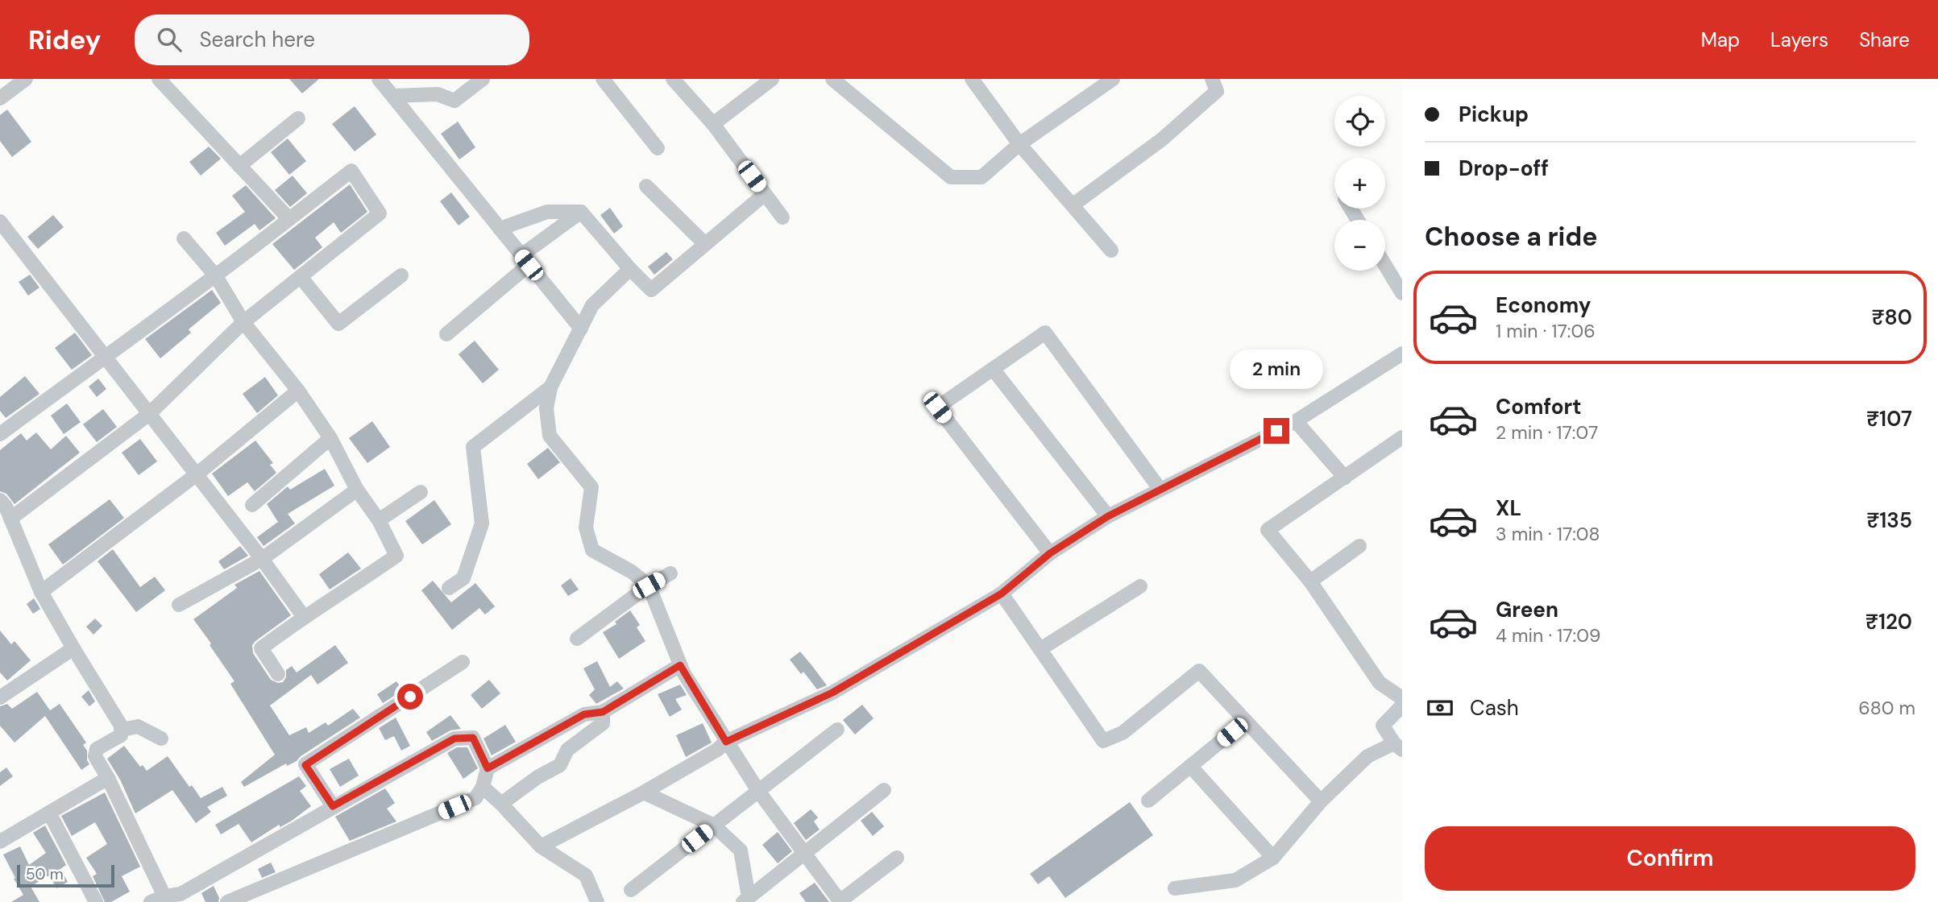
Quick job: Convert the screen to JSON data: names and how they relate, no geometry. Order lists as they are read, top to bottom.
{
  "scale_bar": "50 m",
  "page": {
    "header": "Ridey",
    "search": "Search here",
    "nav": ["Map", "Layers", "Share"],
    "banner": ["Pickup", "Drop-off"],
    "map_buttons": ["+", "−"],
    "heading": "Choose a ride",
    "list": [
      {
        "name": "Economy",
        "note": "1 min · 17:06",
        "value": "₹80"
      },
      {
        "name": "Comfort",
        "note": "2 min · 17:07",
        "value": "₹107"
      },
      {
        "name": "XL",
        "note": "3 min · 17:08",
        "value": "₹135"
      },
      {
        "name": "Green",
        "note": "4 min · 17:09",
        "value": "₹120"
      }
    ],
    "bubble": "2 min",
    "pay": ["Cash", "680 m"],
    "buttons": "Confirm",
    "scale": "50 m"
  }
}
